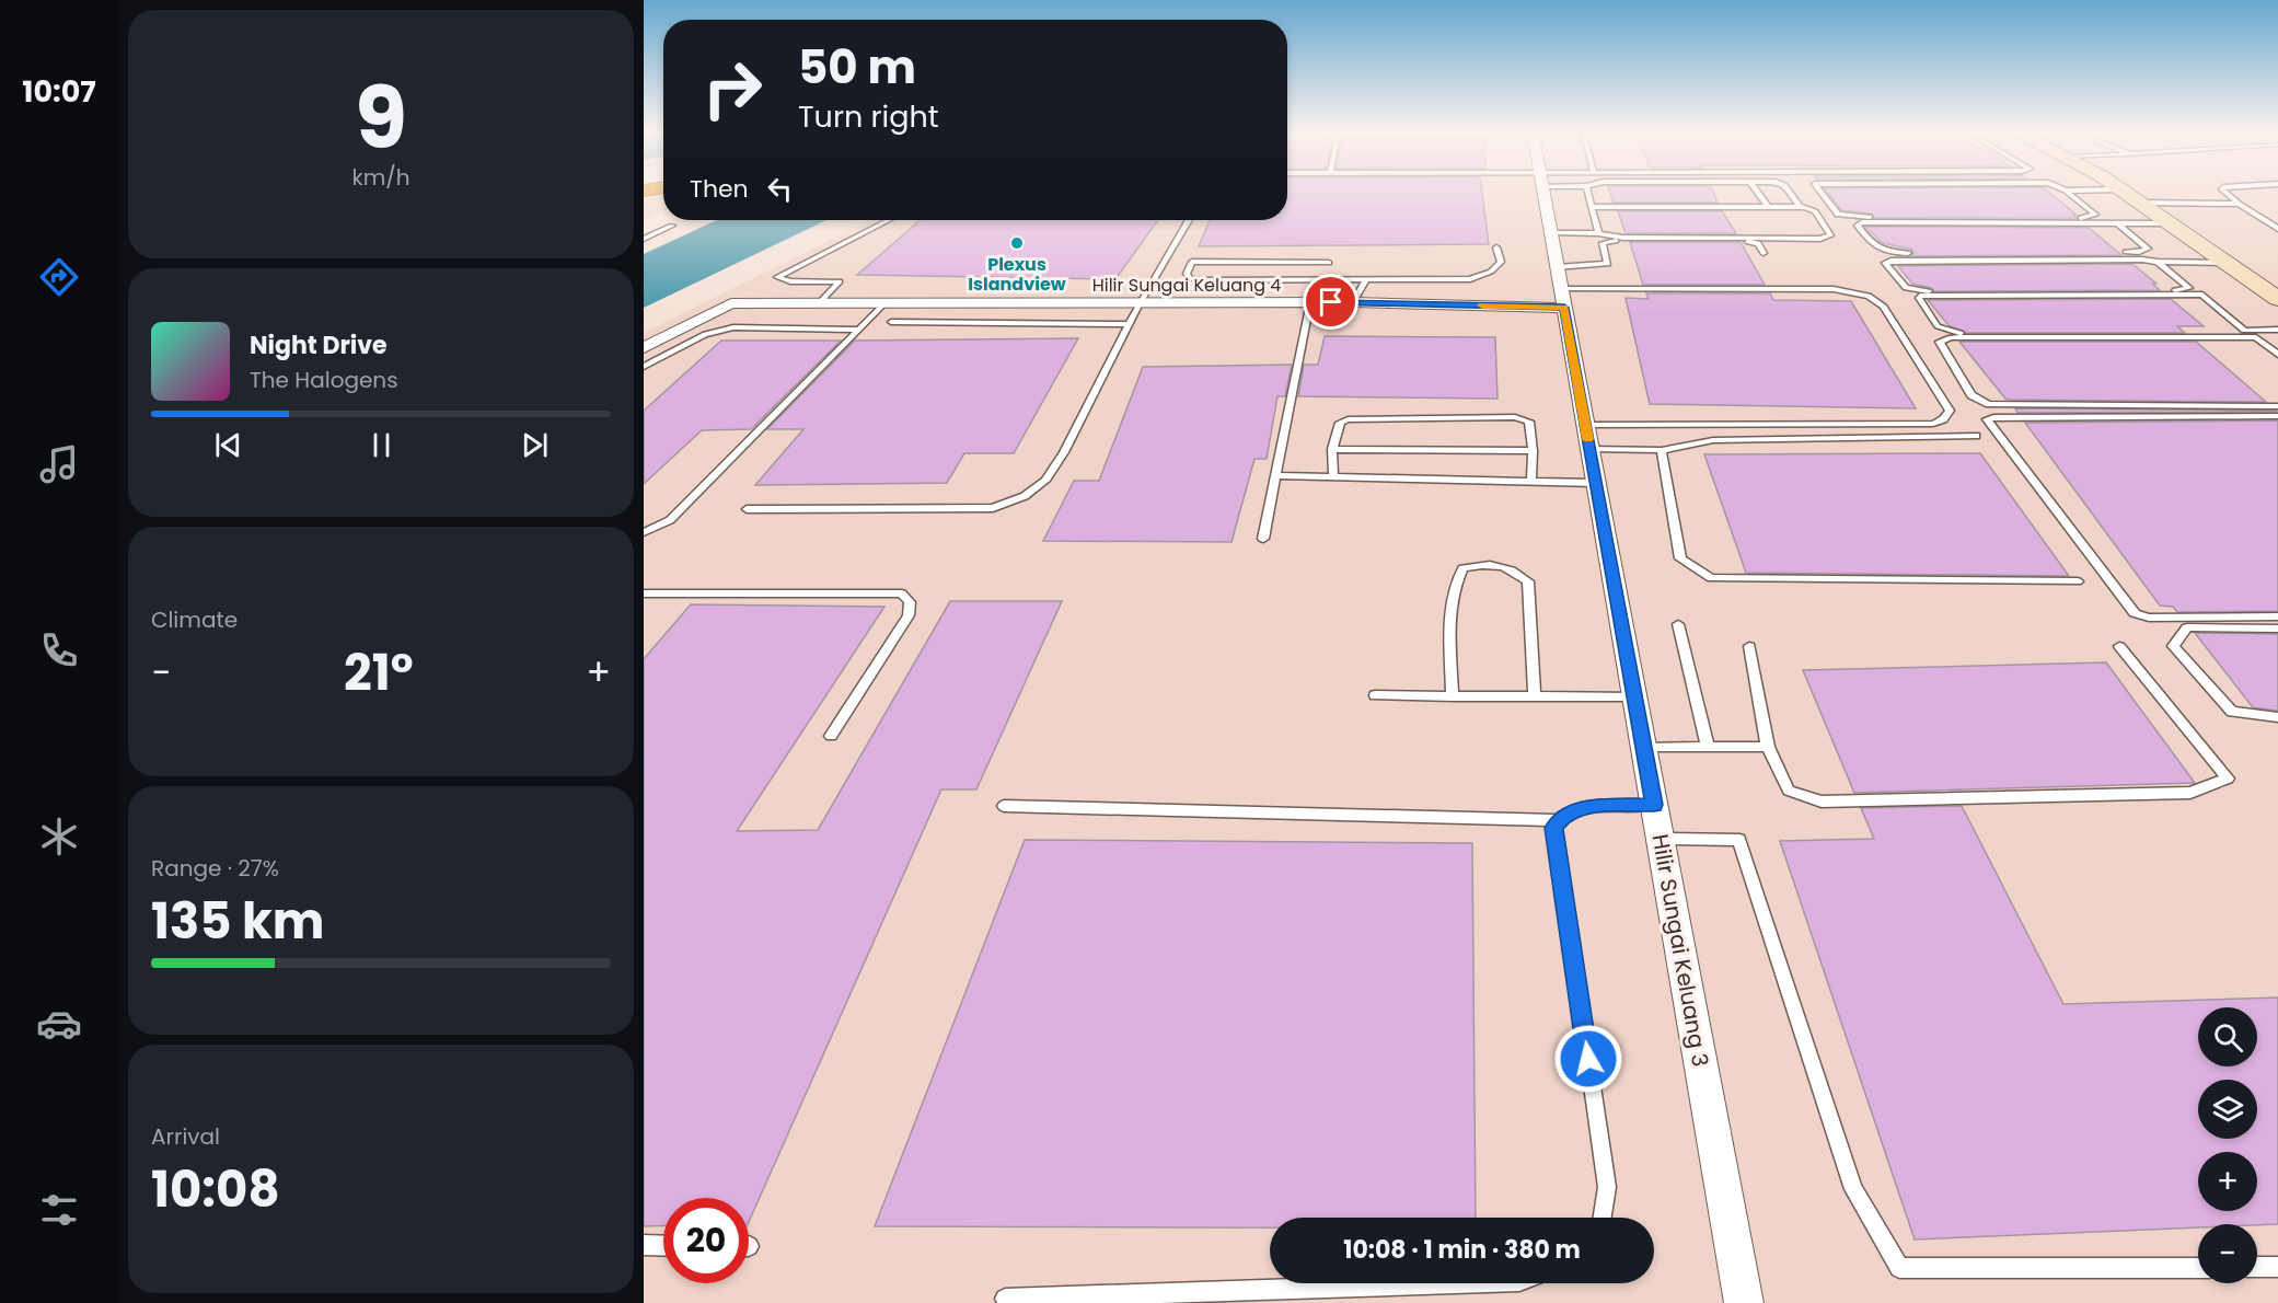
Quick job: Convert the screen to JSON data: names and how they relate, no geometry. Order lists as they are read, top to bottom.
{
  "streets": {
    "street": ["Hilir Sungai Keluang 4", "Hilir Sungai Keluang 3"]
  },
  "crossings": [
    ["Hilir Sungai Keluang 4", "Hilir Sungai Keluang 3"]
  ],
  "places": ["Plexus Islandview"],
  "page": {
    "tabs": "10:07",
    "tile": [
      ["9", "km/h"],
      "Climate",
      ["Range · 27%", "135 km"],
      ["Arrival", "10:08"]
    ],
    "turn": ["50 m", "Turn right"],
    "then": "Then",
    "song": ["Night Drive", "The Halogens"],
    "heat": ["−", "21°", "+"],
    "map_buttons": ["+", "−"],
    "limit": "20",
    "trip": "10:08 · 1 min · 380 m"
  }
}
